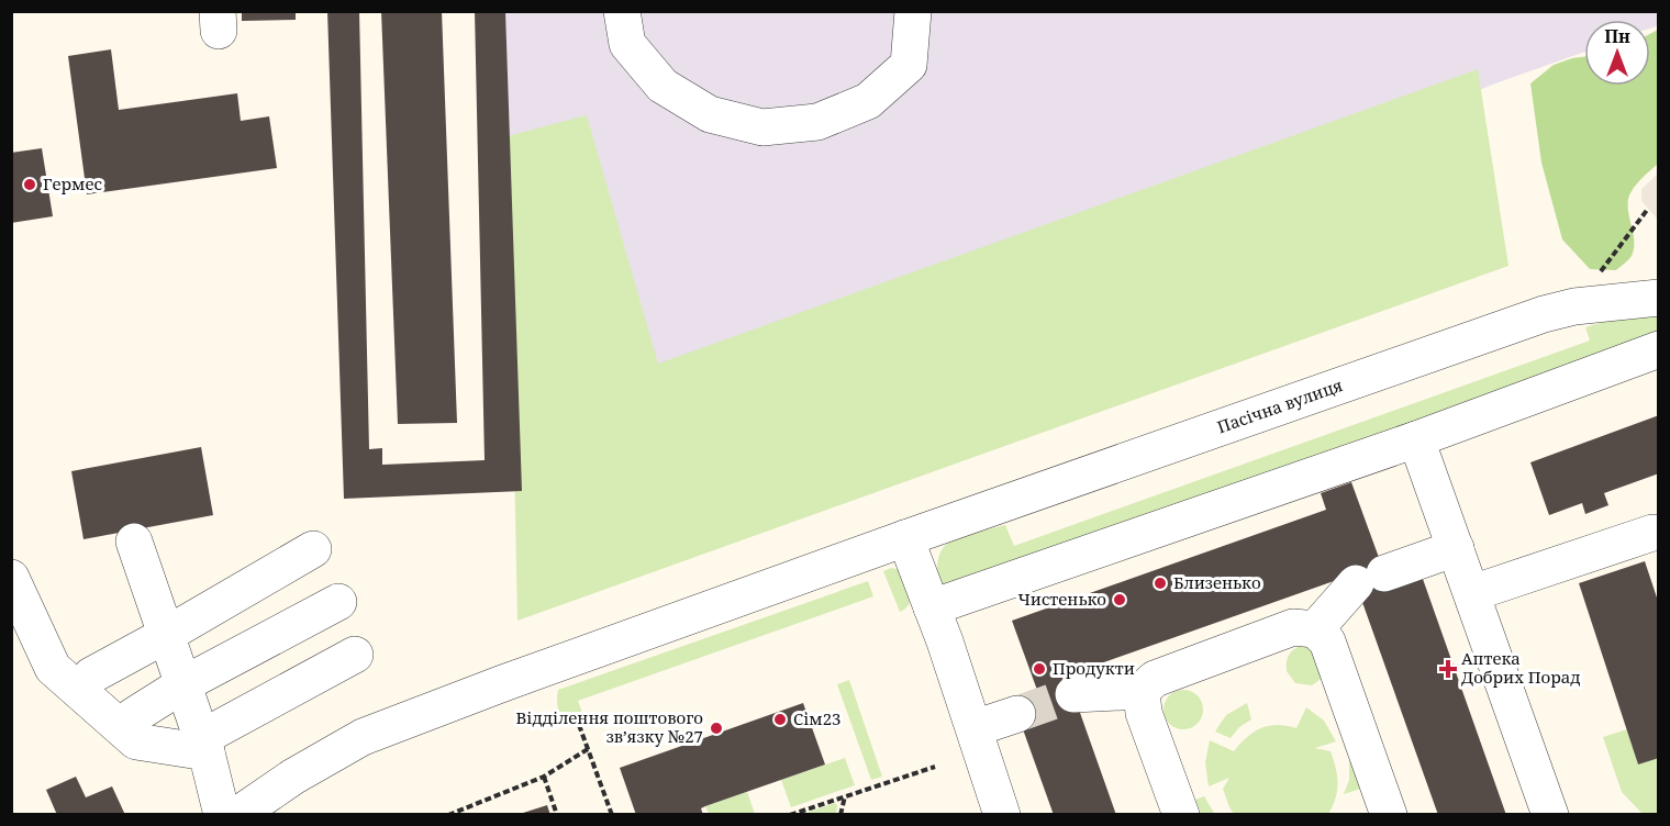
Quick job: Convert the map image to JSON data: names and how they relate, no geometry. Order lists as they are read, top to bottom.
{
  "streets": {
    "street": ["Пасічна вулиця"]
  },
  "places": {
    "other": [
      "Гермес",
      "Близенько",
      "Чистенько",
      "Продукти",
      "Сім23",
      "Відділення поштового зв’язку №27"
    ],
    "health": ["Аптека Добрих Порад"]
  },
  "north": "top"
}
